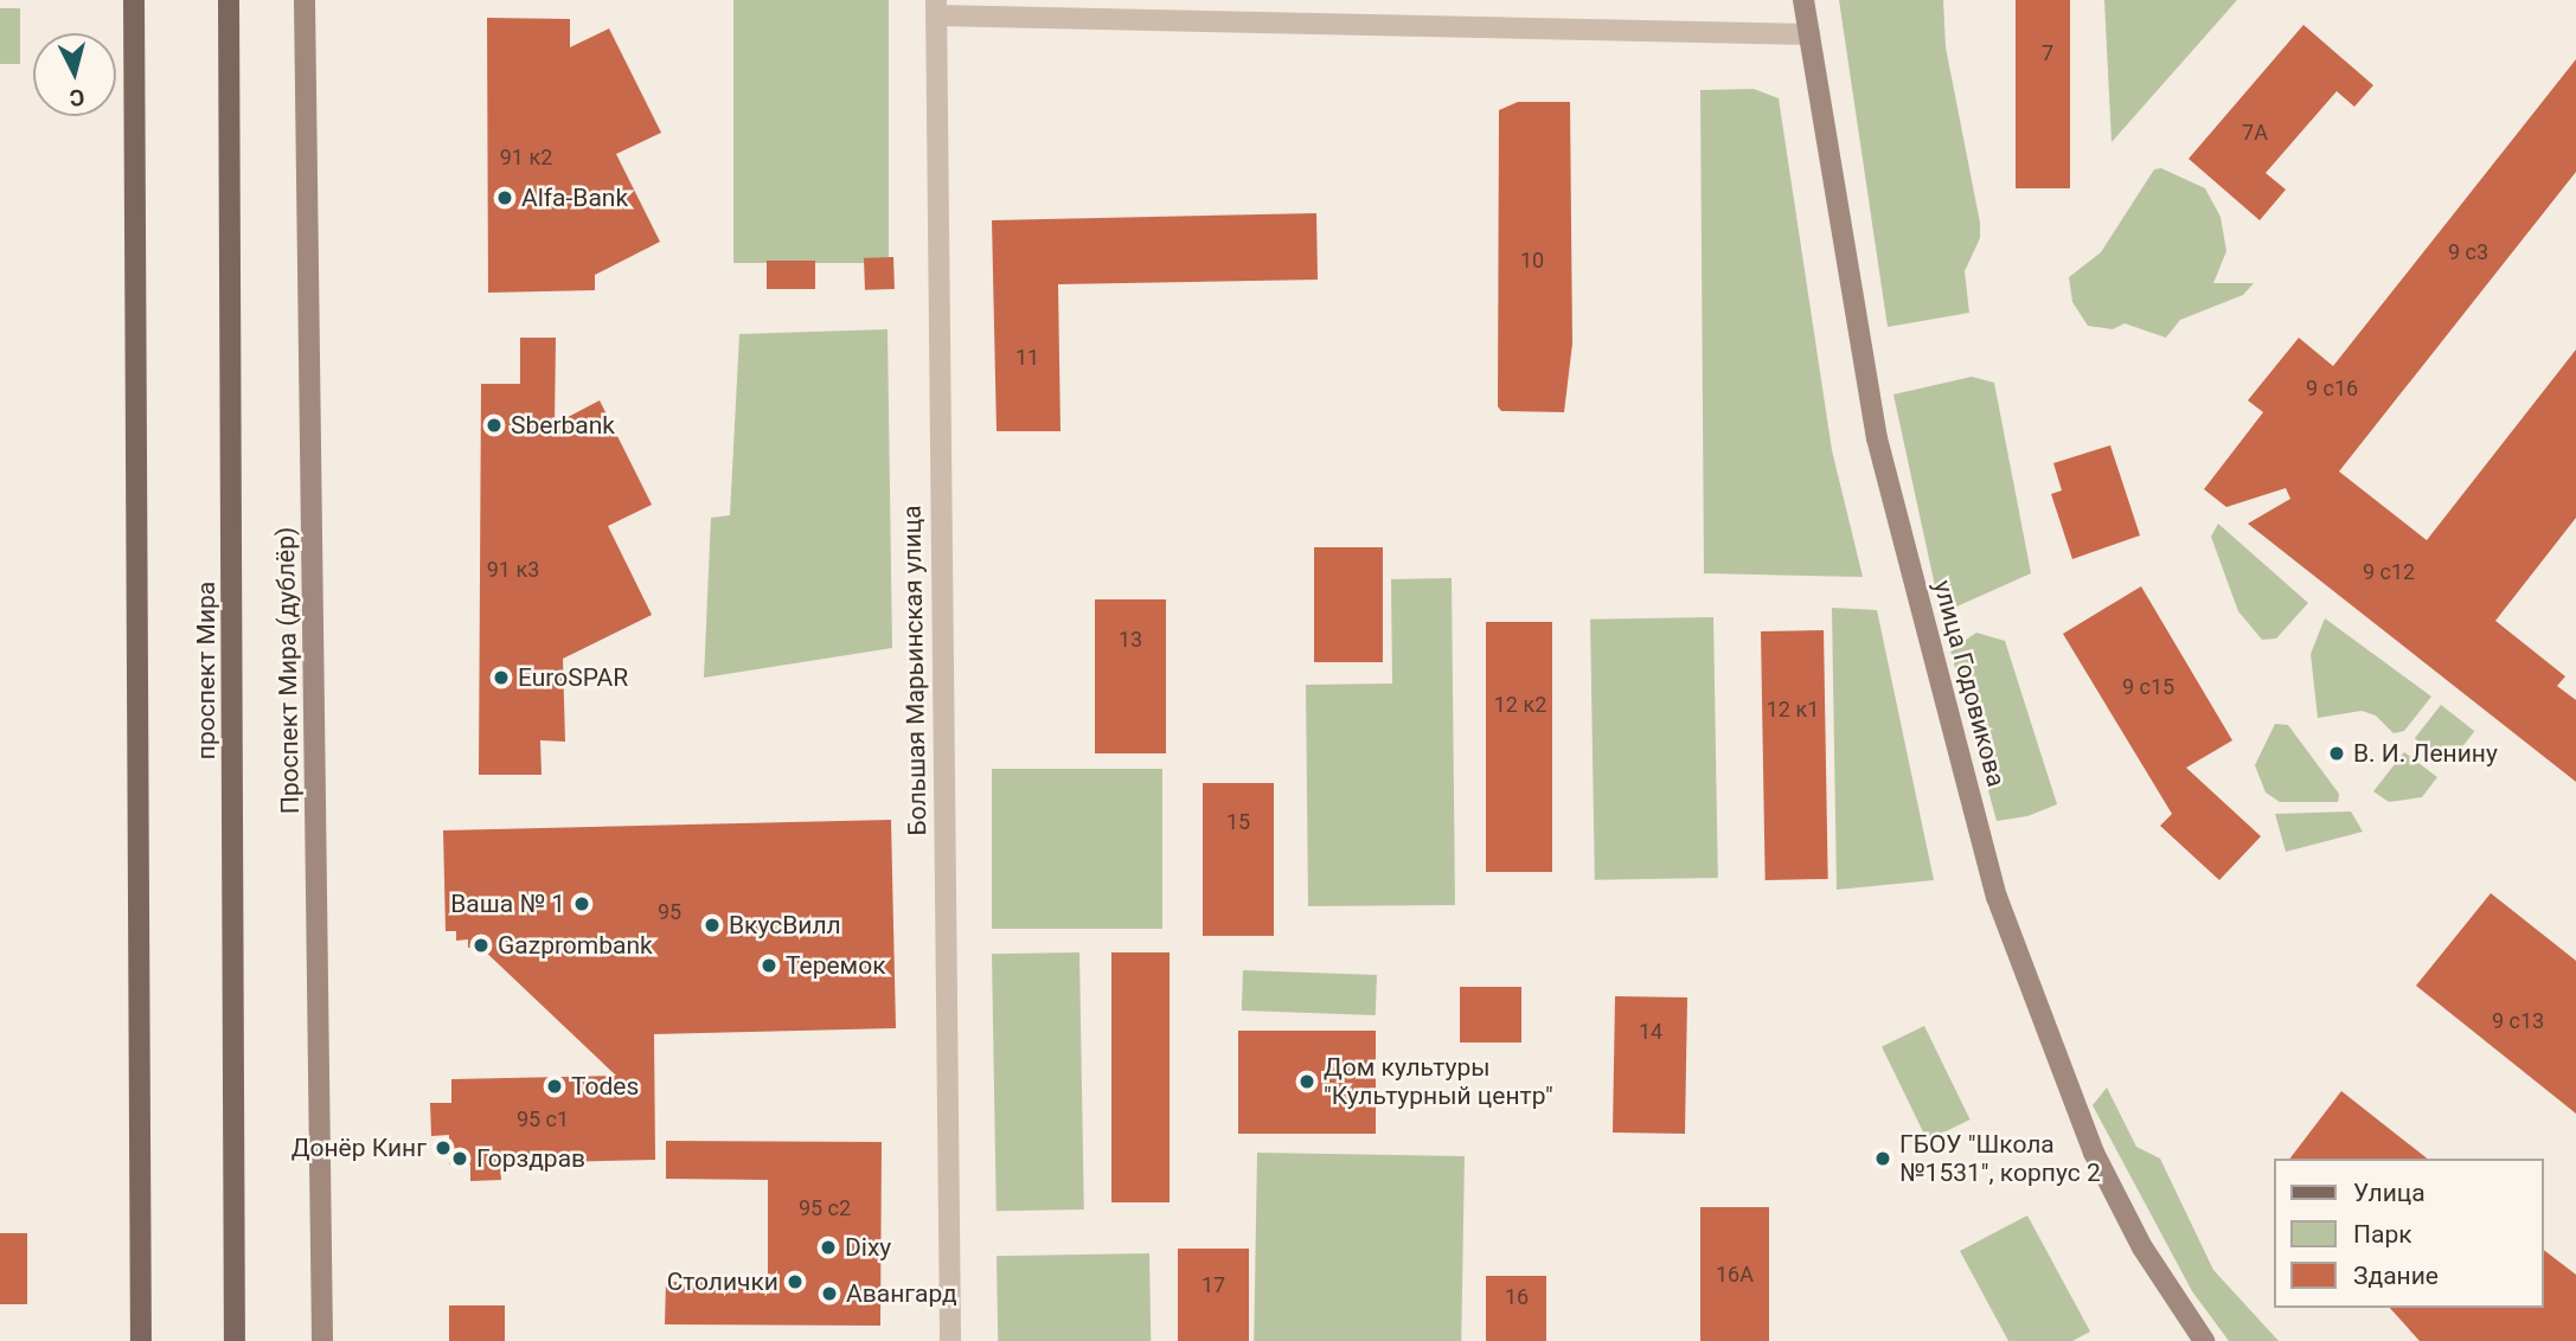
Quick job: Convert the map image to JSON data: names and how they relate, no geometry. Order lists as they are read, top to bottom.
{
  "streets": {
    "main road": ["проспект Мира"],
    "street": ["Проспект Мира (дублёр)", "Большая Марьинская улица", "улица Годовикова"]
  },
  "places": [
    "Alfa-Bank",
    "Sberbank",
    "EuroSPAR",
    "В. И. Ленину",
    "Ваша № 1",
    "ВкусВилл",
    "Gazprombank",
    "Теремок",
    "Дом культуры \"Культурный центр\"",
    "Todes",
    "Донёр Кинг",
    "Горздрав",
    "ГБОУ \"Школа №1531\", корпус 2",
    "Dixy",
    "Столички",
    "Авангард"
  ],
  "house_numbers": [
    "7",
    "7А",
    "91 к2",
    "9 с3",
    "10",
    "11",
    "9 с16",
    "91 к3",
    "9 с12",
    "13",
    "9 с15",
    "12 к2",
    "12 к1",
    "15",
    "95",
    "9 с13",
    "14",
    "95 с1",
    "95 с2",
    "16А",
    "17",
    "16"
  ],
  "legend": ["Улица", "Парк", "Здание"],
  "north": "bottom"
}
